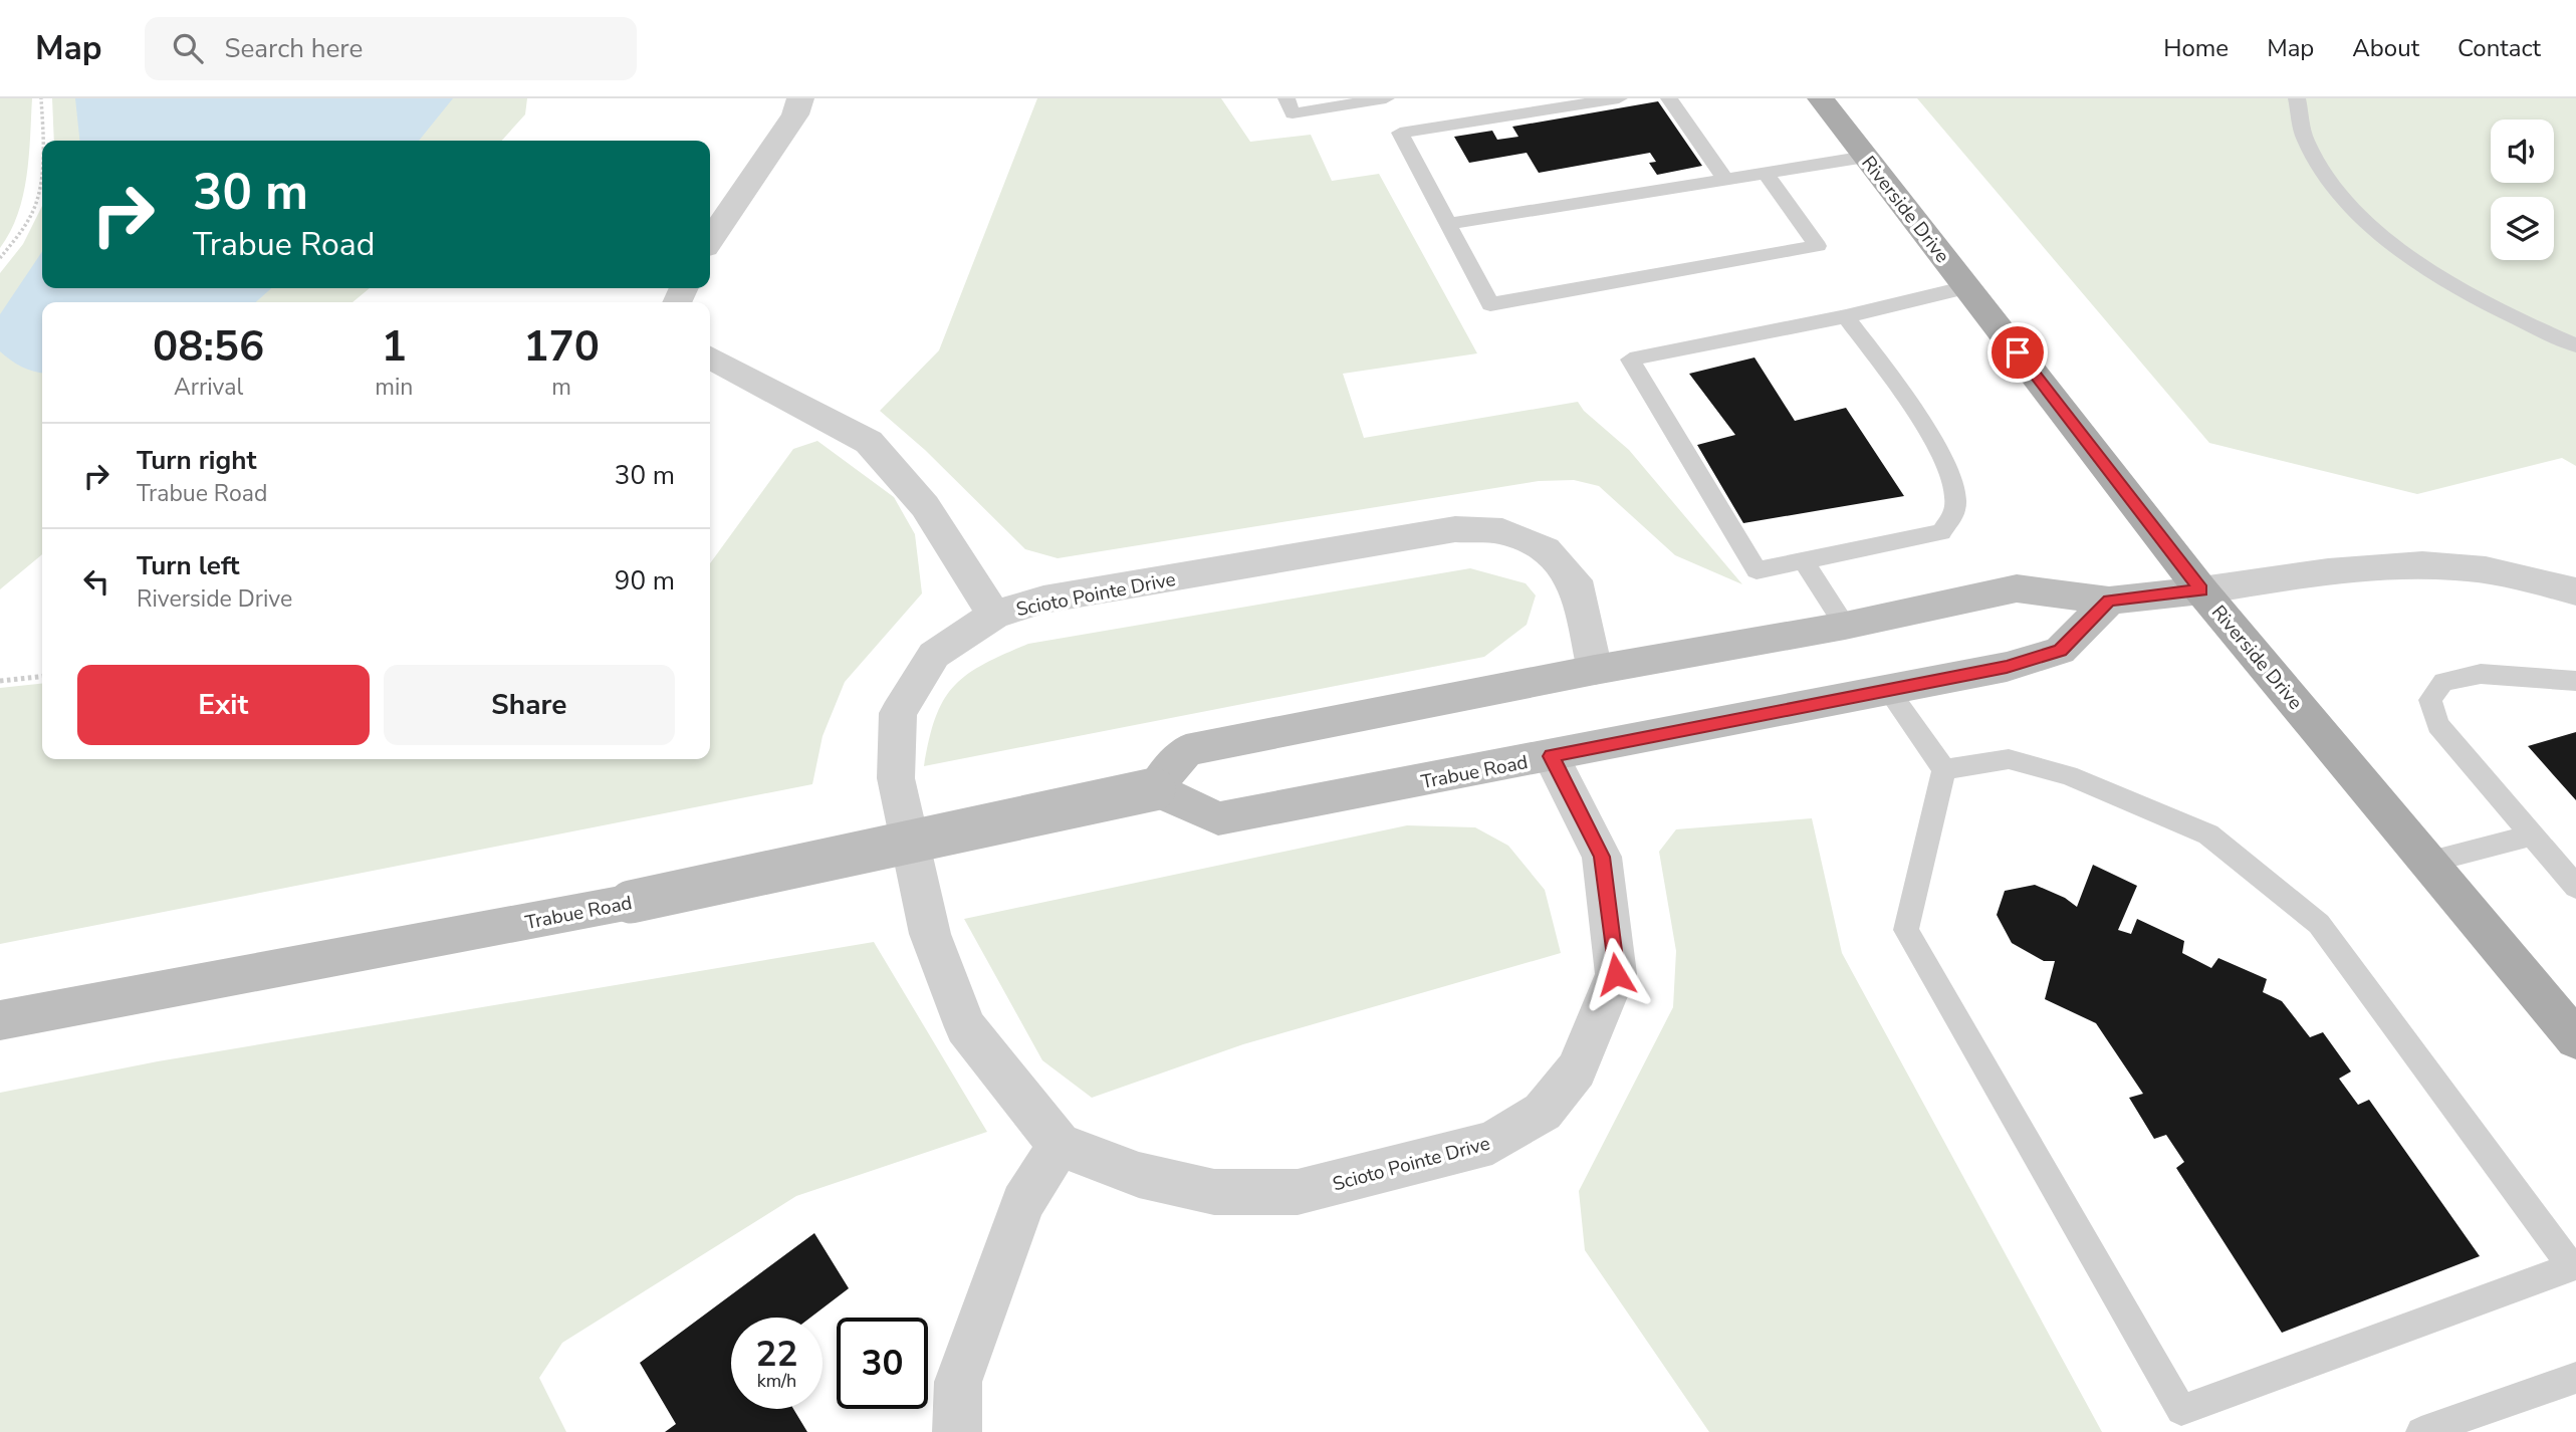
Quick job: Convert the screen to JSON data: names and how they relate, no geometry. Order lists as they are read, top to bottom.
{
  "streets": {
    "main road": ["Riverside Drive", "Trabue Road"],
    "street": ["Scioto Pointe Drive"]
  },
  "crossings": [
    ["Scioto Pointe Drive", "Trabue Road"]
  ],
  "page": {
    "header": "Map",
    "search": "Search here",
    "nav": [
      "Home",
      "Map",
      "About",
      "Contact"
    ],
    "turn": ["30 m", "Trabue Road"],
    "eta": [
      "08:56",
      "Arrival",
      "1",
      "min",
      "170",
      "m"
    ],
    "list": [
      {
        "name": "Turn right",
        "note": "Trabue Road",
        "value": "30 m"
      },
      {
        "name": "Turn left",
        "note": "Riverside Drive",
        "value": "90 m"
      }
    ],
    "buttons": ["Exit", "Share"],
    "speed": "22 km/h",
    "limit": "30"
  }
}
